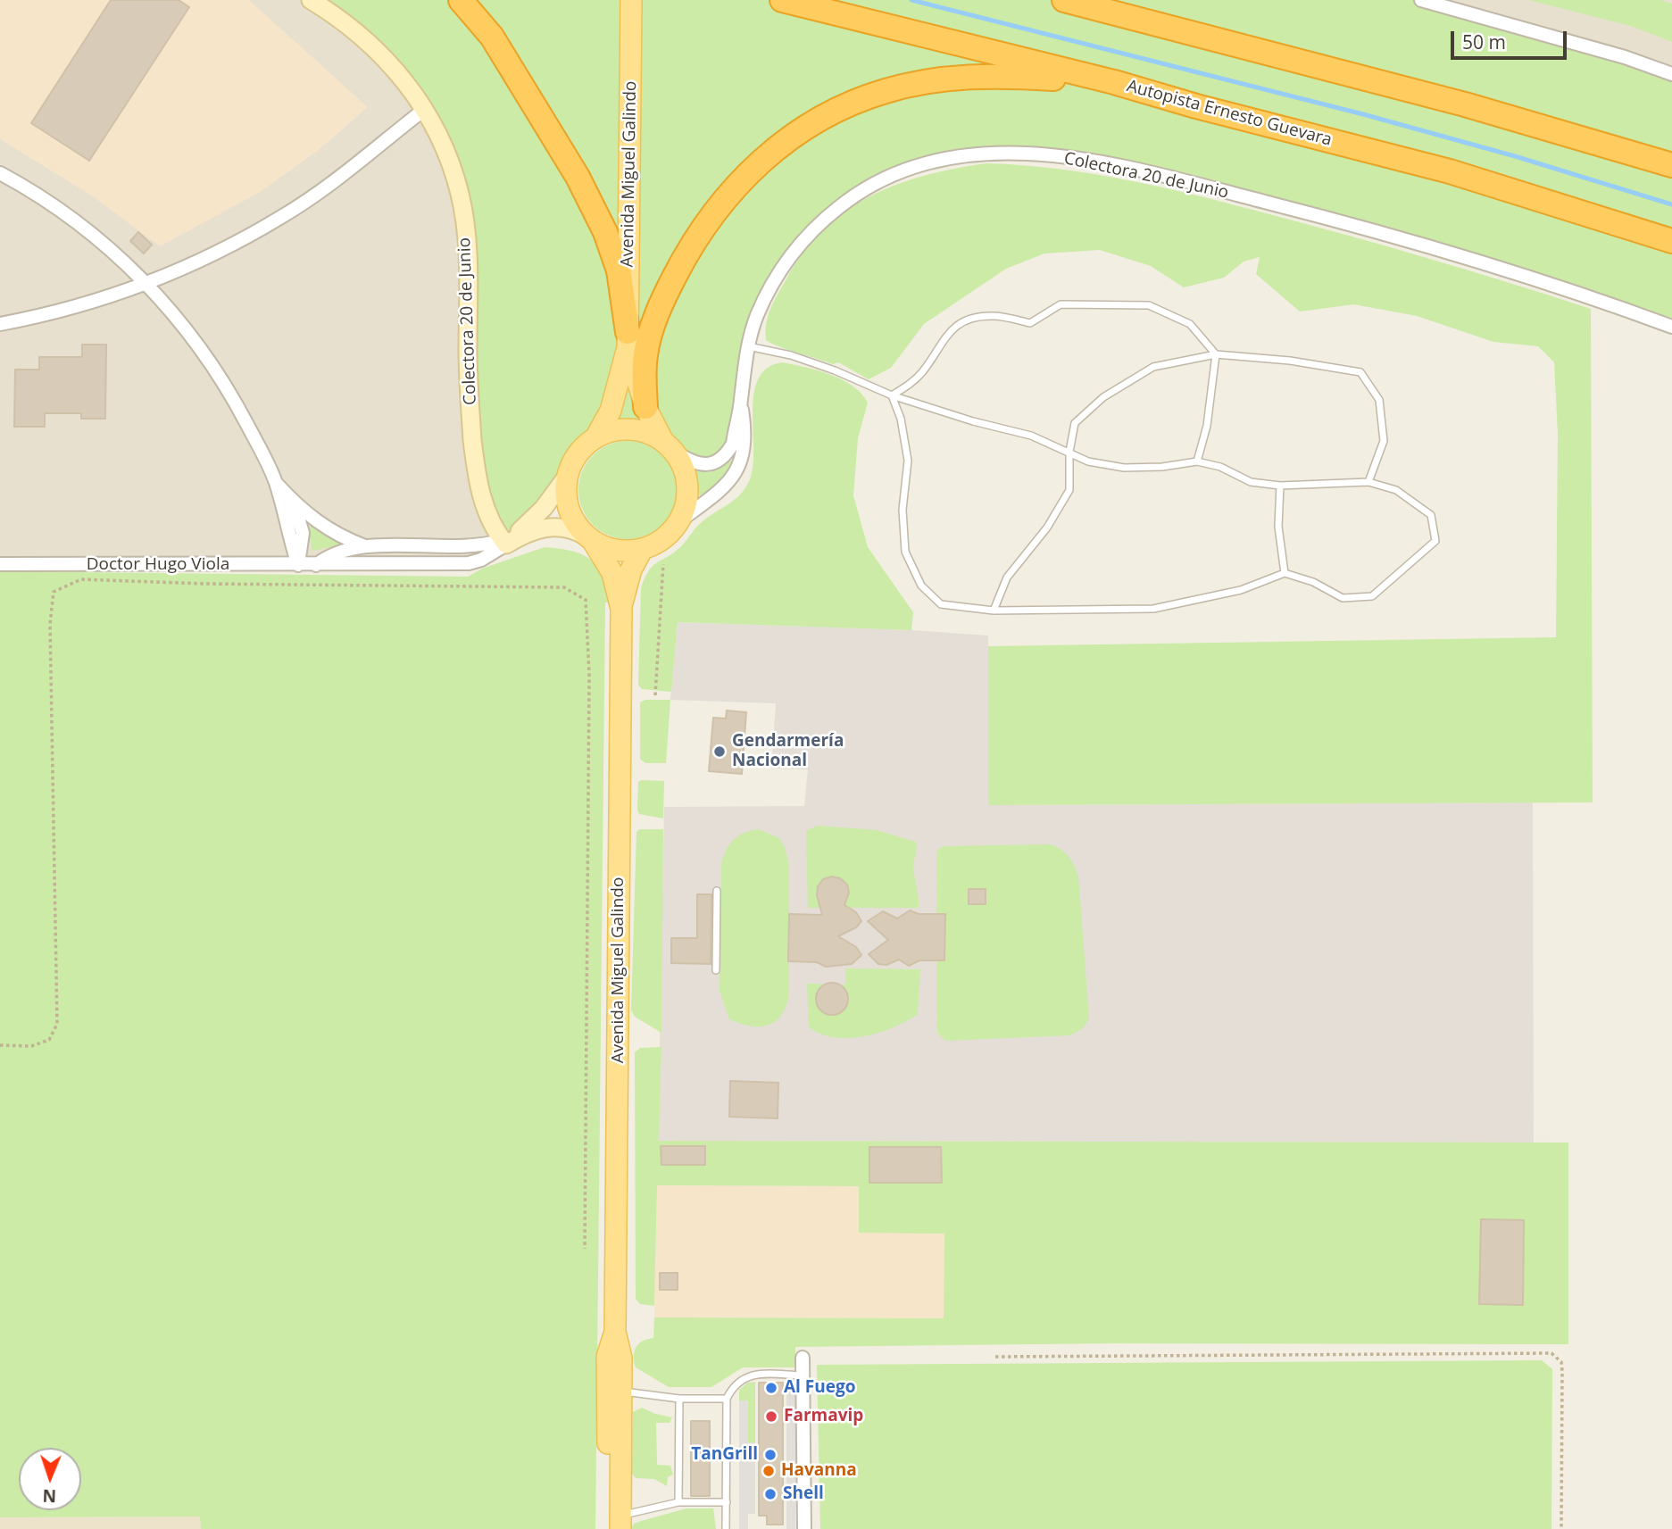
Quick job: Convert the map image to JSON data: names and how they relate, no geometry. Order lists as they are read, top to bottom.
{
  "streets": {
    "highway": ["Autopista Ernesto Guevara"],
    "main road": ["Avenida Miguel Galindo", "Colectora 20 de Junio", "Doctor Hugo Viola"]
  },
  "crossings": [
    ["Avenida Miguel Galindo", "Colectora 20 de Junio"],
    ["Avenida Miguel Galindo", "Doctor Hugo Viola"],
    ["Colectora 20 de Junio", "Doctor Hugo Viola"]
  ],
  "places": [
    "Gendarmería Nacional",
    "Al Fuego",
    "Farmavip",
    "TanGrill",
    "Havanna",
    "Shell"
  ],
  "scale_bar": "50 m",
  "north": "bottom"
}
